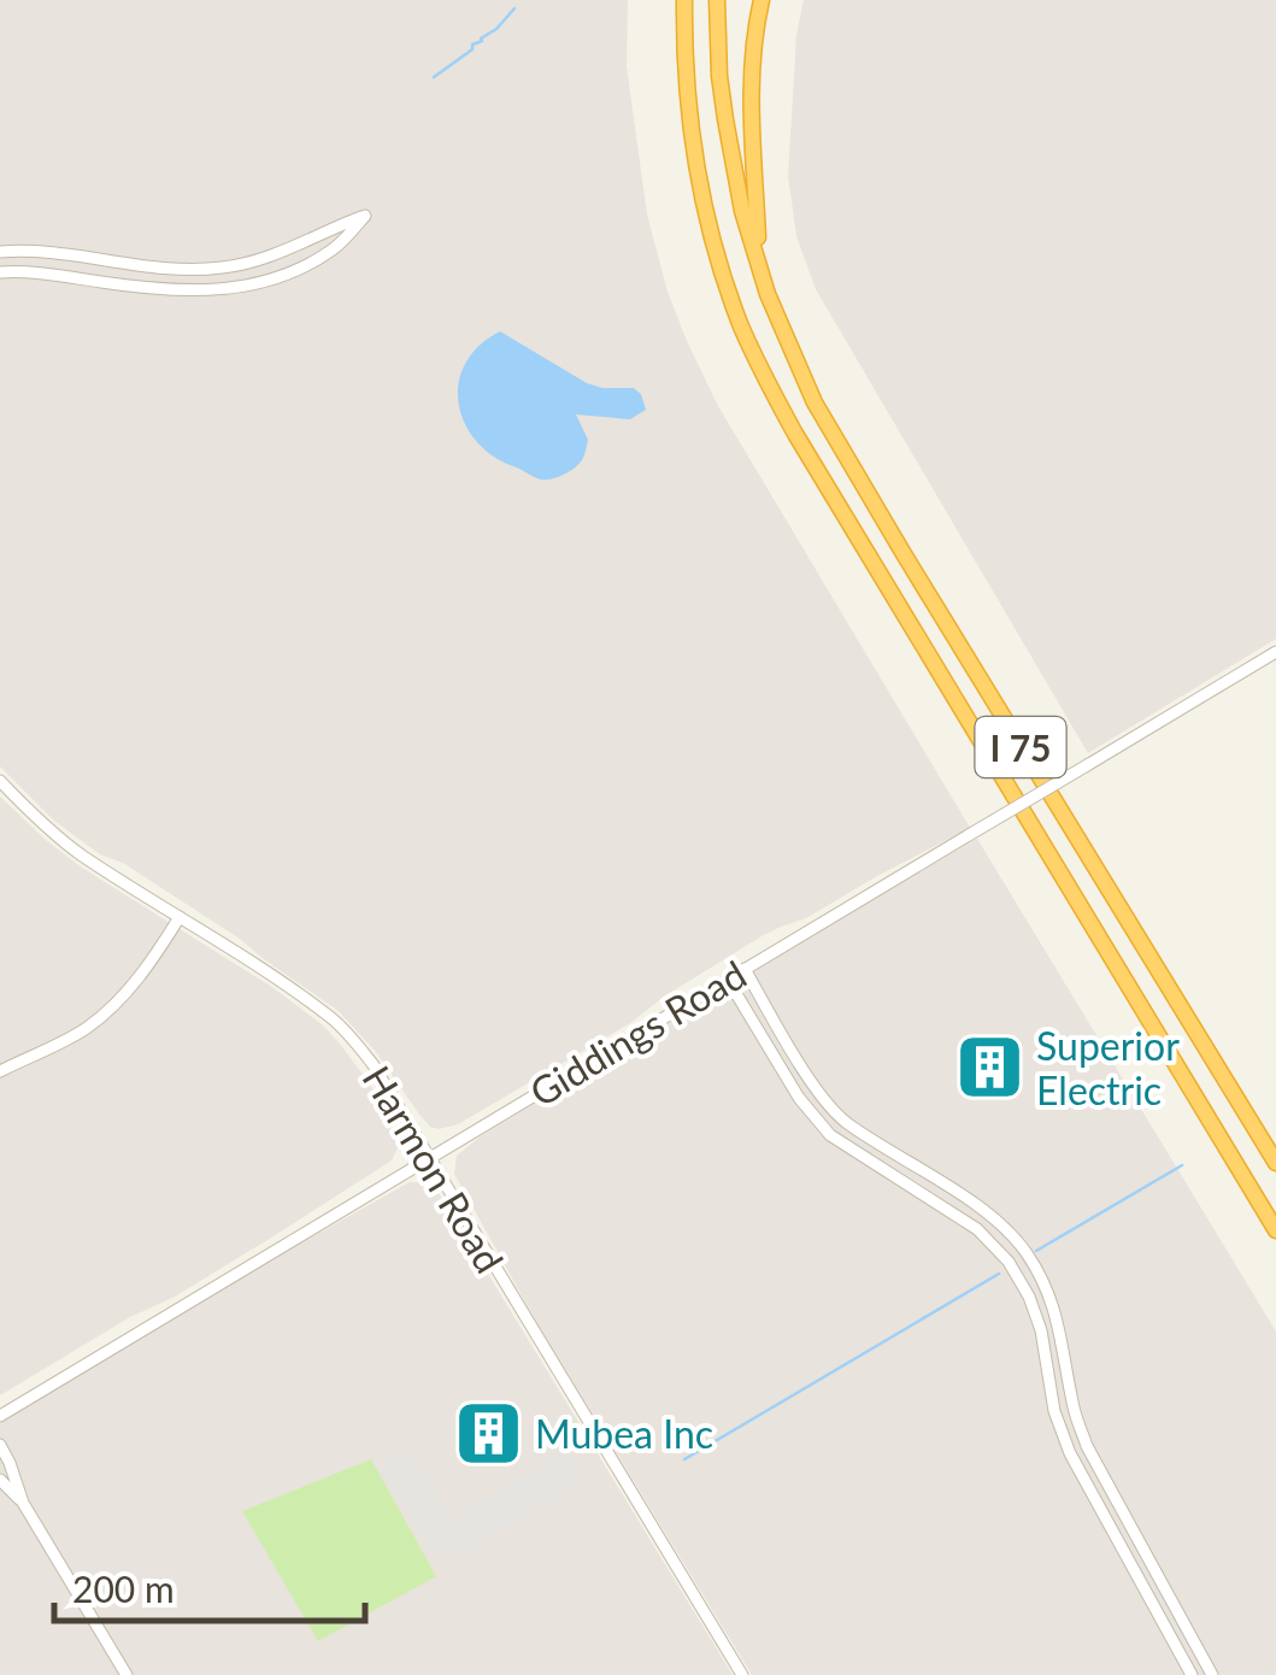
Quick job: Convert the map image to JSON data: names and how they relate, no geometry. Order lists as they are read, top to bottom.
{
  "streets": {
    "highway": ["I 75"],
    "street": ["Giddings Road", "Harmon Road"]
  },
  "crossings": [
    ["Giddings Road", "Harmon Road"]
  ],
  "places": {
    "building": ["Superior Electric", "Mubea Inc"]
  },
  "scale_bar": "200 m"
}
